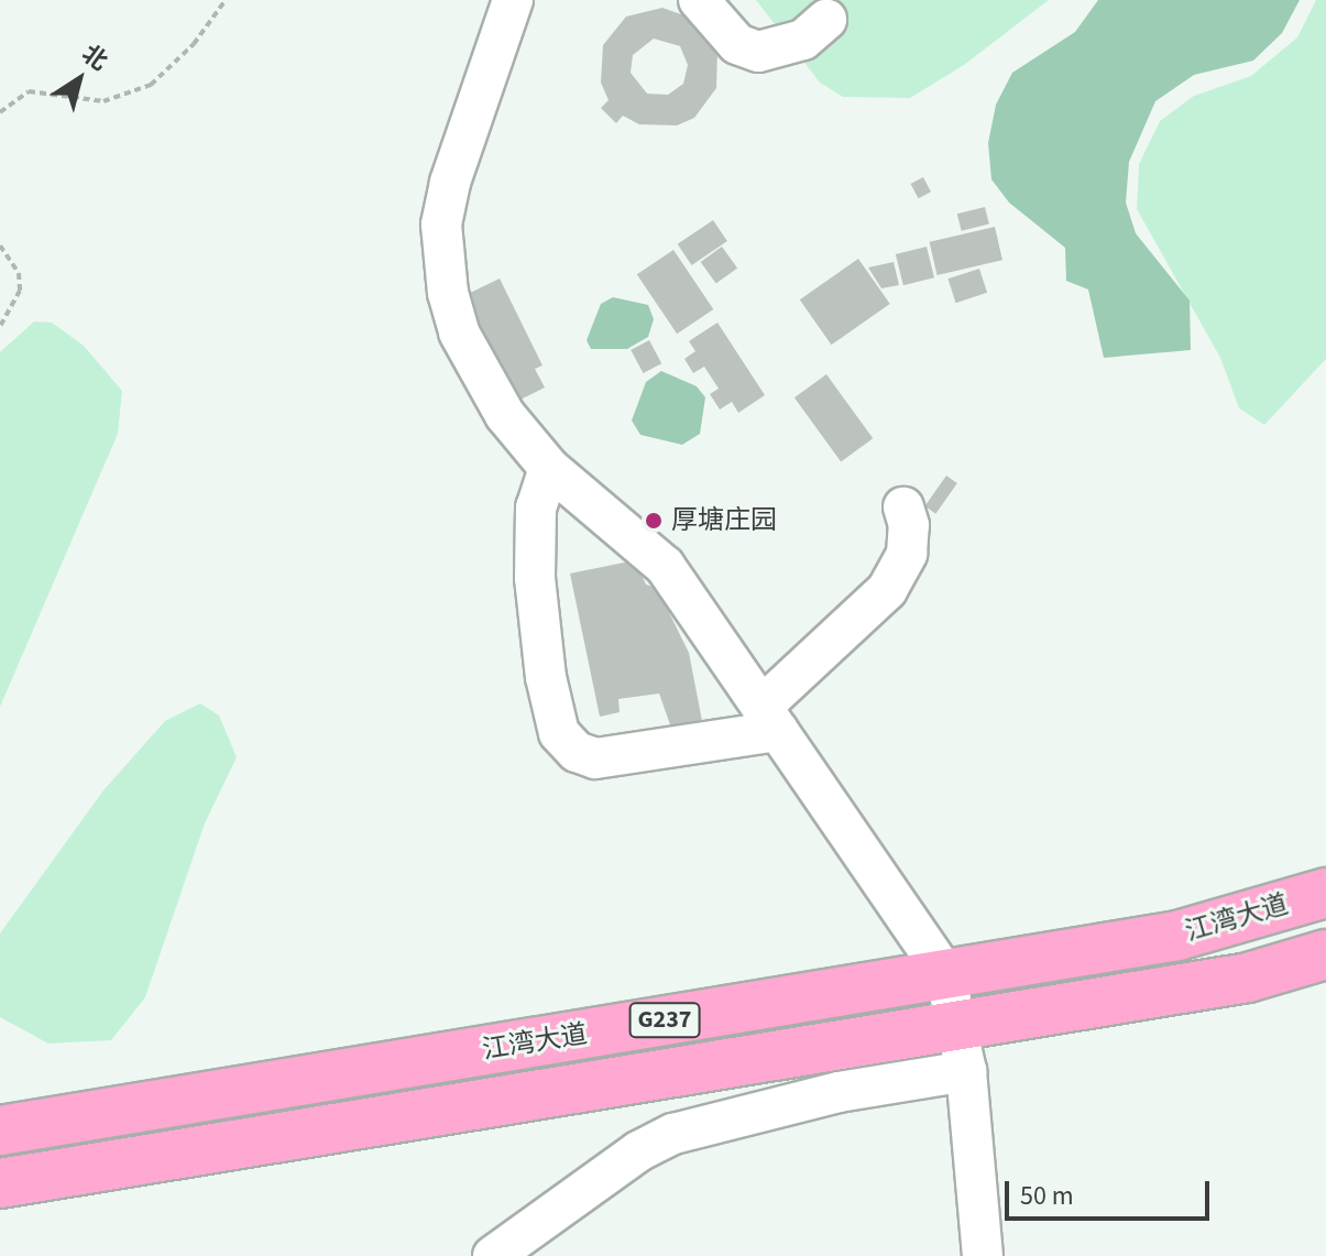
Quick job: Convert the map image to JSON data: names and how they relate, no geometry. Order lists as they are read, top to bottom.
{
  "streets": {
    "highway": ["江湾大道", "G237"]
  },
  "places": ["厚塘庄园"],
  "scale_bar": "50 m",
  "north": "top right"
}
